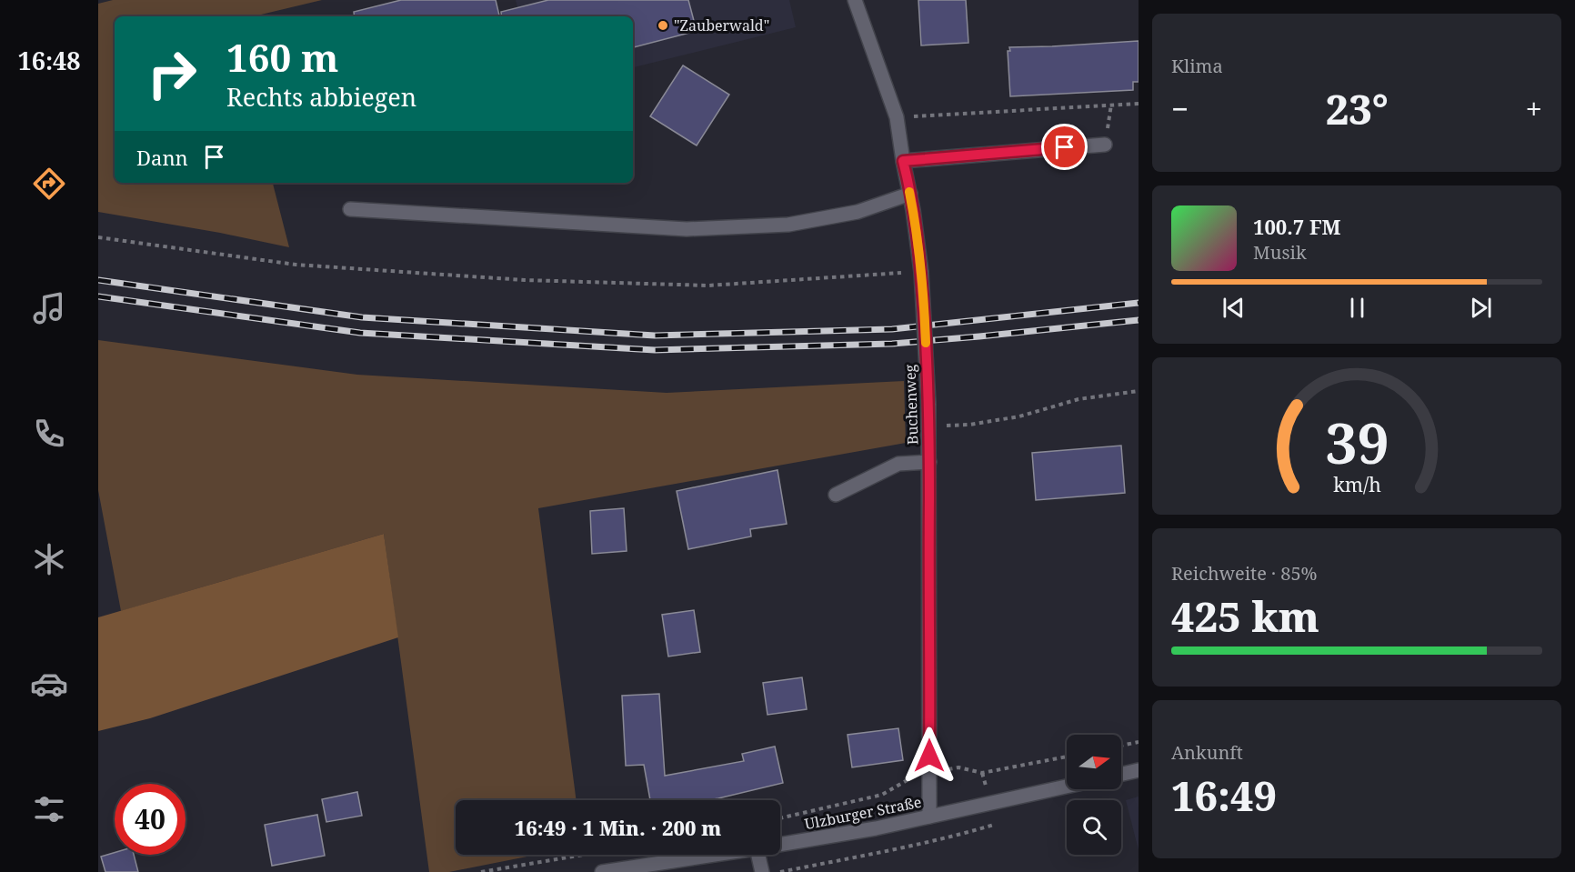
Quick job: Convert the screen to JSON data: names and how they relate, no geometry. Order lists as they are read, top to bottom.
{
  "streets": {
    "street": ["Buchenweg", "Ulzburger Straße"]
  },
  "crossings": [
    ["Buchenweg", "Ulzburger Straße"]
  ],
  "places": ["\"Zauberwald\""],
  "north": "right",
  "page": {
    "tabs": "16:48",
    "tile": [
      "Klima",
      ["Reichweite · 85%", "425 km"],
      ["Ankunft", "16:49"]
    ],
    "turn": ["160 m", "Rechts abbiegen"],
    "heat": ["−", "23°", "+"],
    "then": "Dann",
    "song": ["100.7 FM", "Musik"],
    "limit": "40",
    "trip": "16:49 · 1 Min. · 200 m",
    "gauge": ["39", "km/h"]
  }
}
